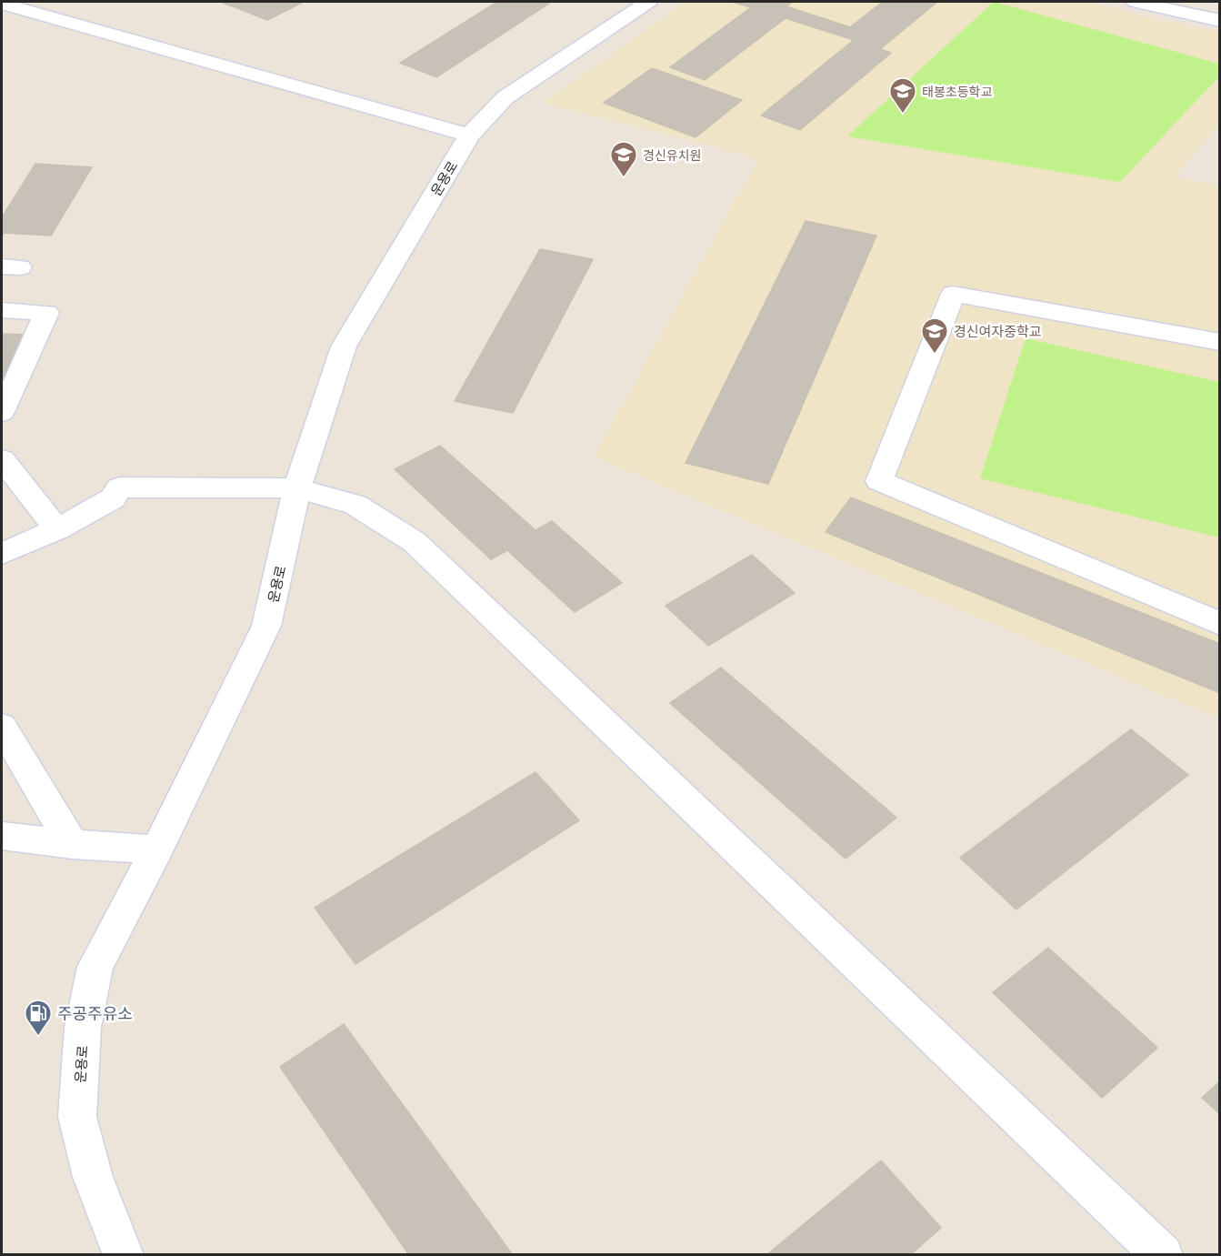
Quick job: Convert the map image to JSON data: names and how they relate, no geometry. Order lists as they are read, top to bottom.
{
  "streets": {
    "street": ["운용로"]
  },
  "places": {
    "school or university": ["태봉초등학교", "경신유치원", "경신여자중학교"],
    "fuel station": ["주공주유소"]
  }
}
